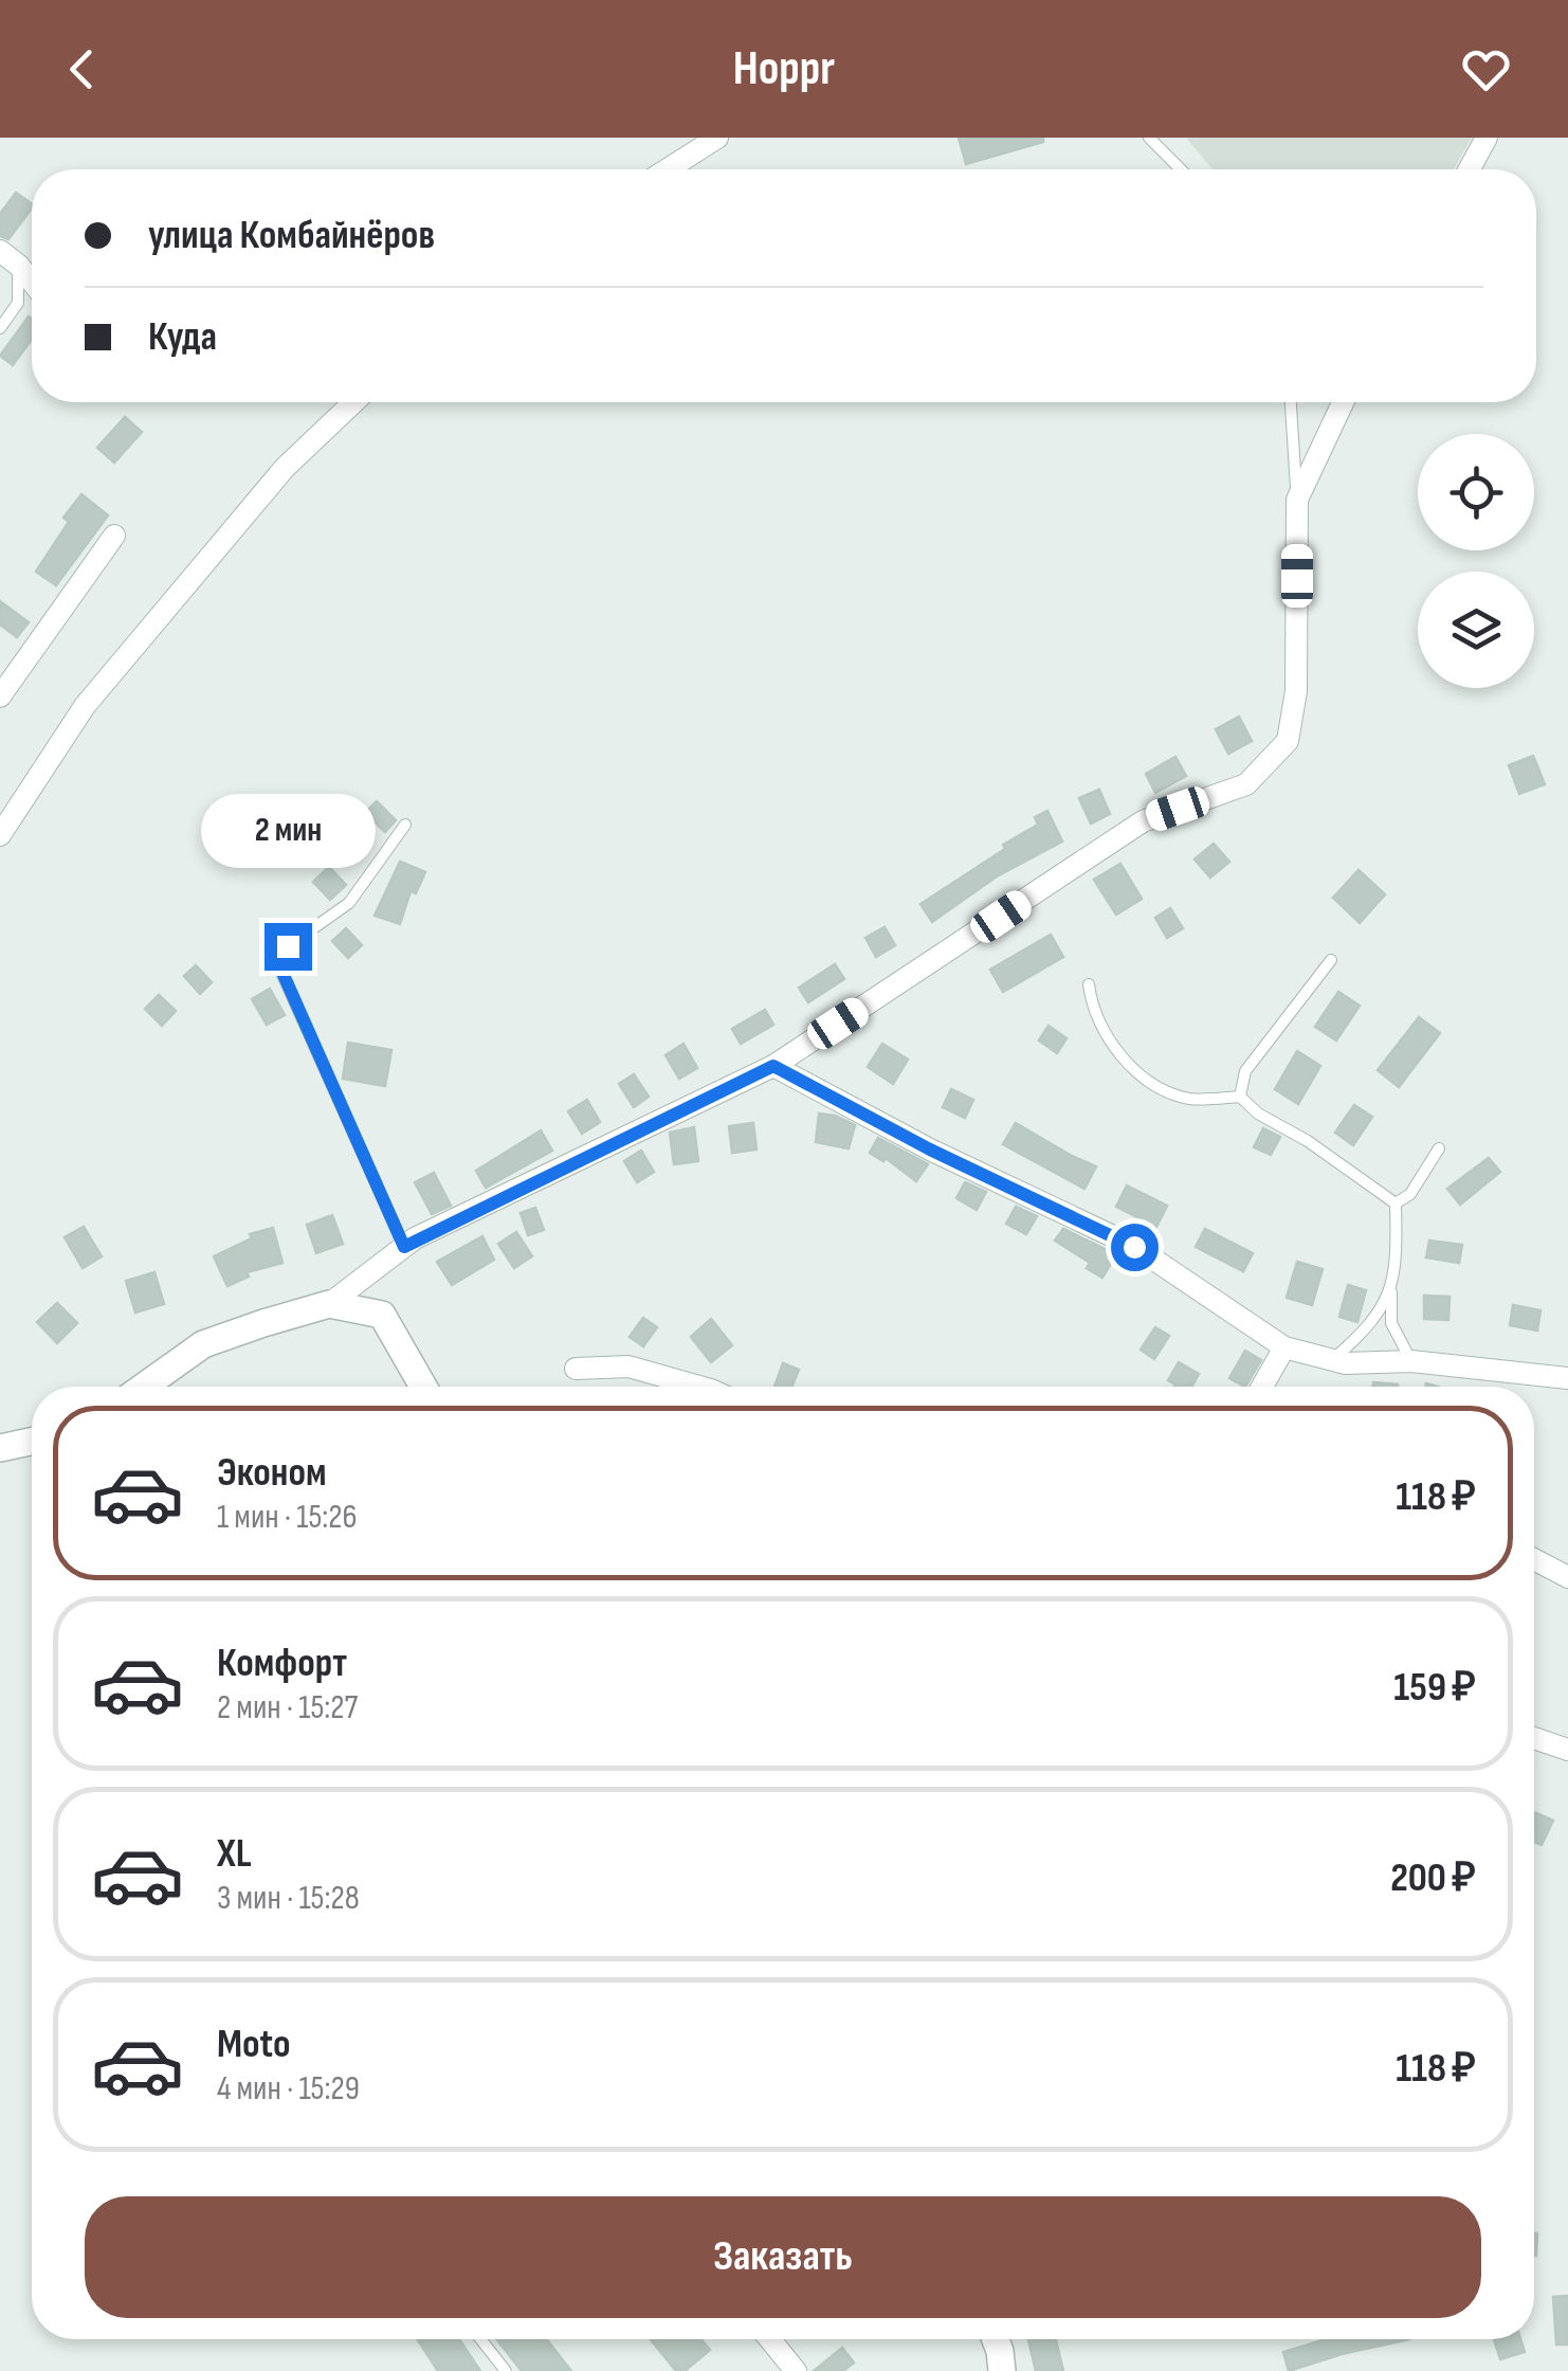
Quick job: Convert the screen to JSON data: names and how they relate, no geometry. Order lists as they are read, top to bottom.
{
  "page": {
    "header": "Hoppr",
    "banner": ["улица Комбайнёров", "Куда"],
    "bubble": "2 мин",
    "list": [
      {
        "name": "Эконом",
        "note": "1 мин · 15:26",
        "value": "118 ₽"
      },
      {
        "name": "Комфорт",
        "note": "2 мин · 15:27",
        "value": "159 ₽"
      },
      {
        "name": "XL",
        "note": "3 мин · 15:28",
        "value": "200 ₽"
      },
      {
        "name": "Moto",
        "note": "4 мин · 15:29",
        "value": "118 ₽"
      }
    ],
    "buttons": "Заказать"
  }
}
